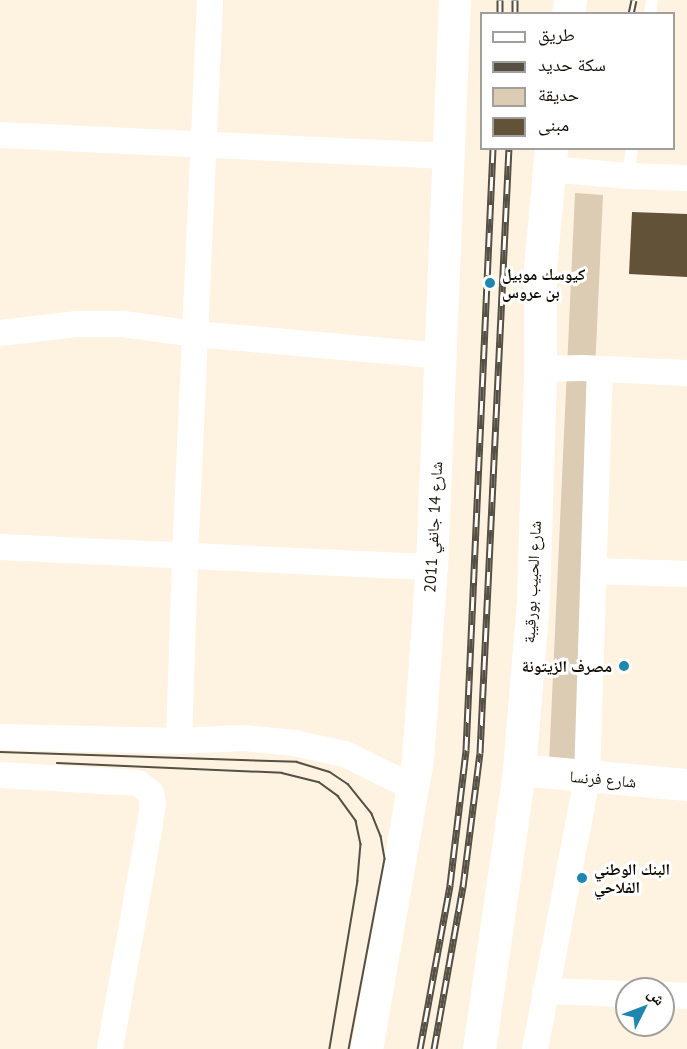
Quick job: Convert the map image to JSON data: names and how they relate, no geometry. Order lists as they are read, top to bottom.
{
  "streets": {
    "main road": ["شارع الحبيب بورقيبة"],
    "street": ["شارع 14 جانفي 2011", "شارع فرنسا"]
  },
  "crossings": [
    ["شارع الحبيب بورقيبة", "شارع فرنسا"]
  ],
  "places": ["كيوسك موبيل بن عروس", "مصرف الزيتونة", "البنك الوطني الفلاحي"],
  "legend": [
    "طريق",
    "سكة حديد",
    "حديقة",
    "مبنى"
  ],
  "north": "top right"
}
